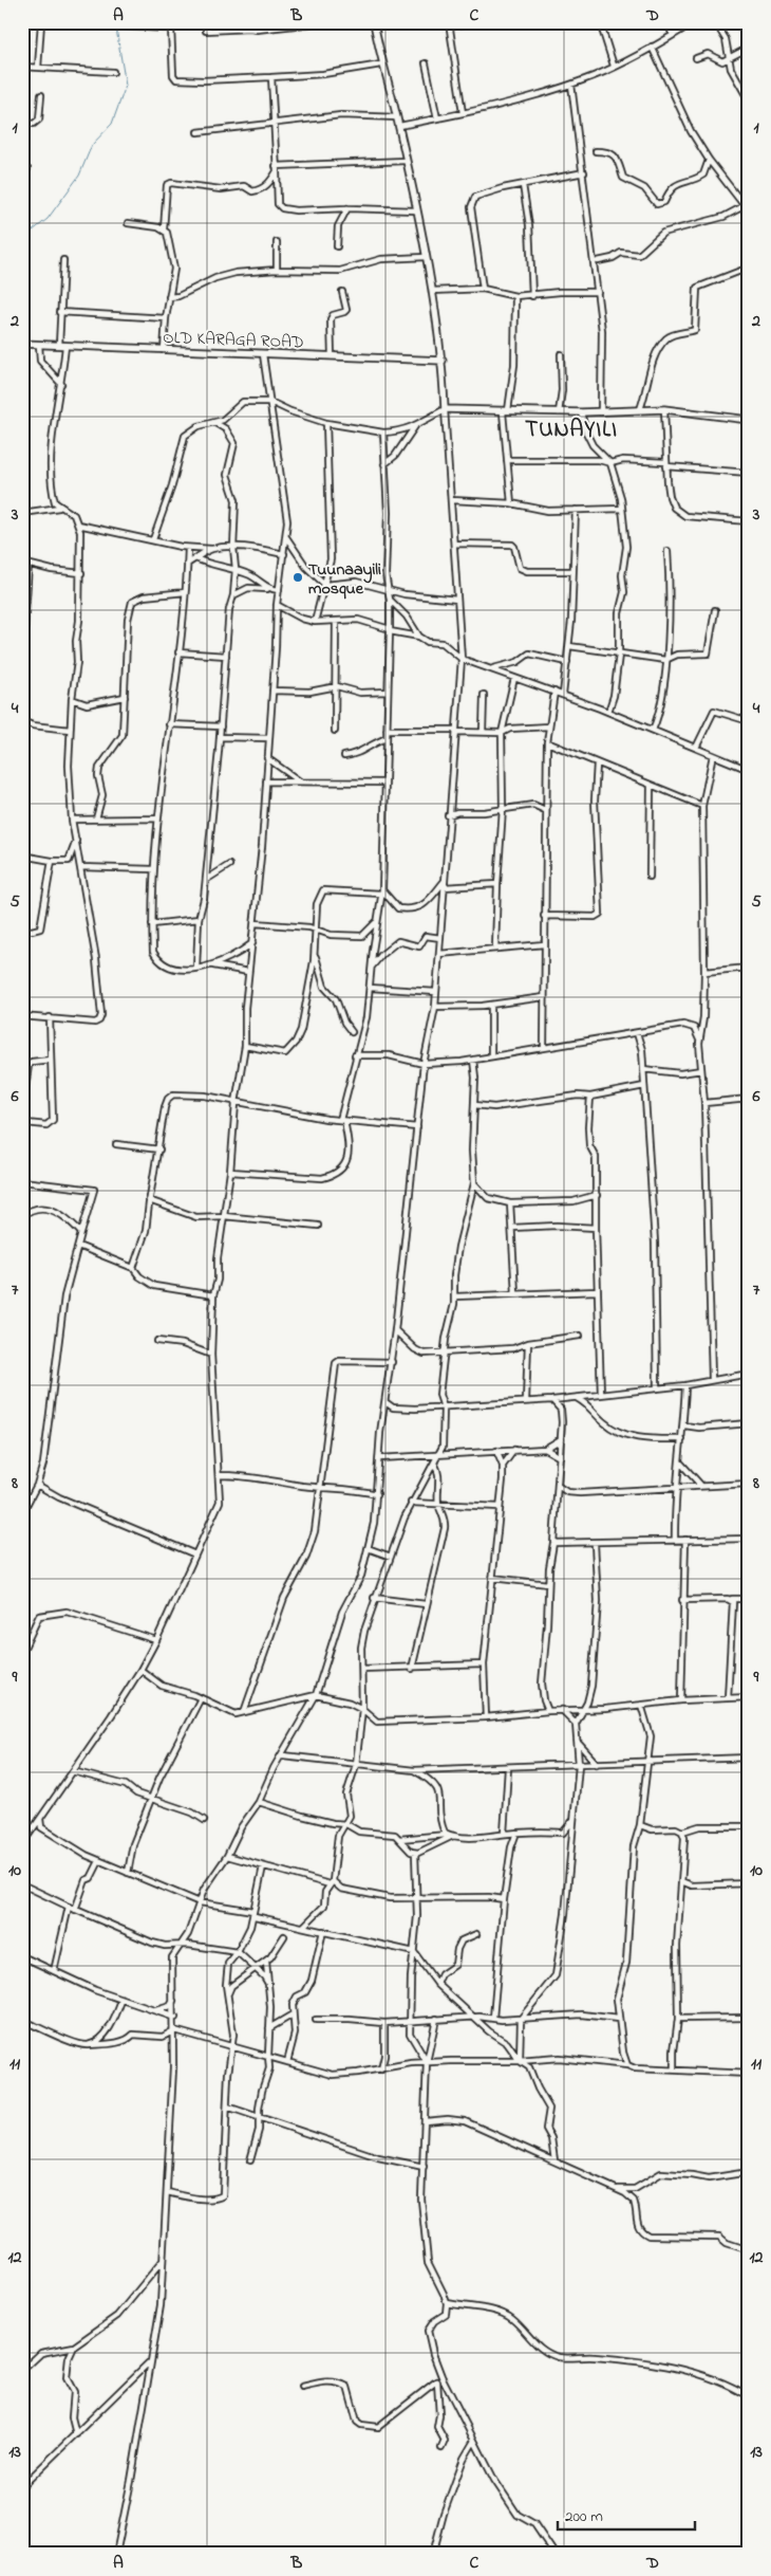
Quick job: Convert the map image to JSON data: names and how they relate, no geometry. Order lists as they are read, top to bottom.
{
  "streets": {
    "street": ["OLD KARAGA ROAD"]
  },
  "districts": ["TUNAYILI"],
  "places": ["Tuunaayili mosque"],
  "scale_bar": "200 m",
  "grid": {
    "columns": [
      "A",
      "B",
      "C",
      "D"
    ],
    "rows": [
      "1",
      "2",
      "3",
      "4",
      "5",
      "6",
      "7",
      "8",
      "9",
      "10",
      "11",
      "12",
      "13"
    ]
  }
}
